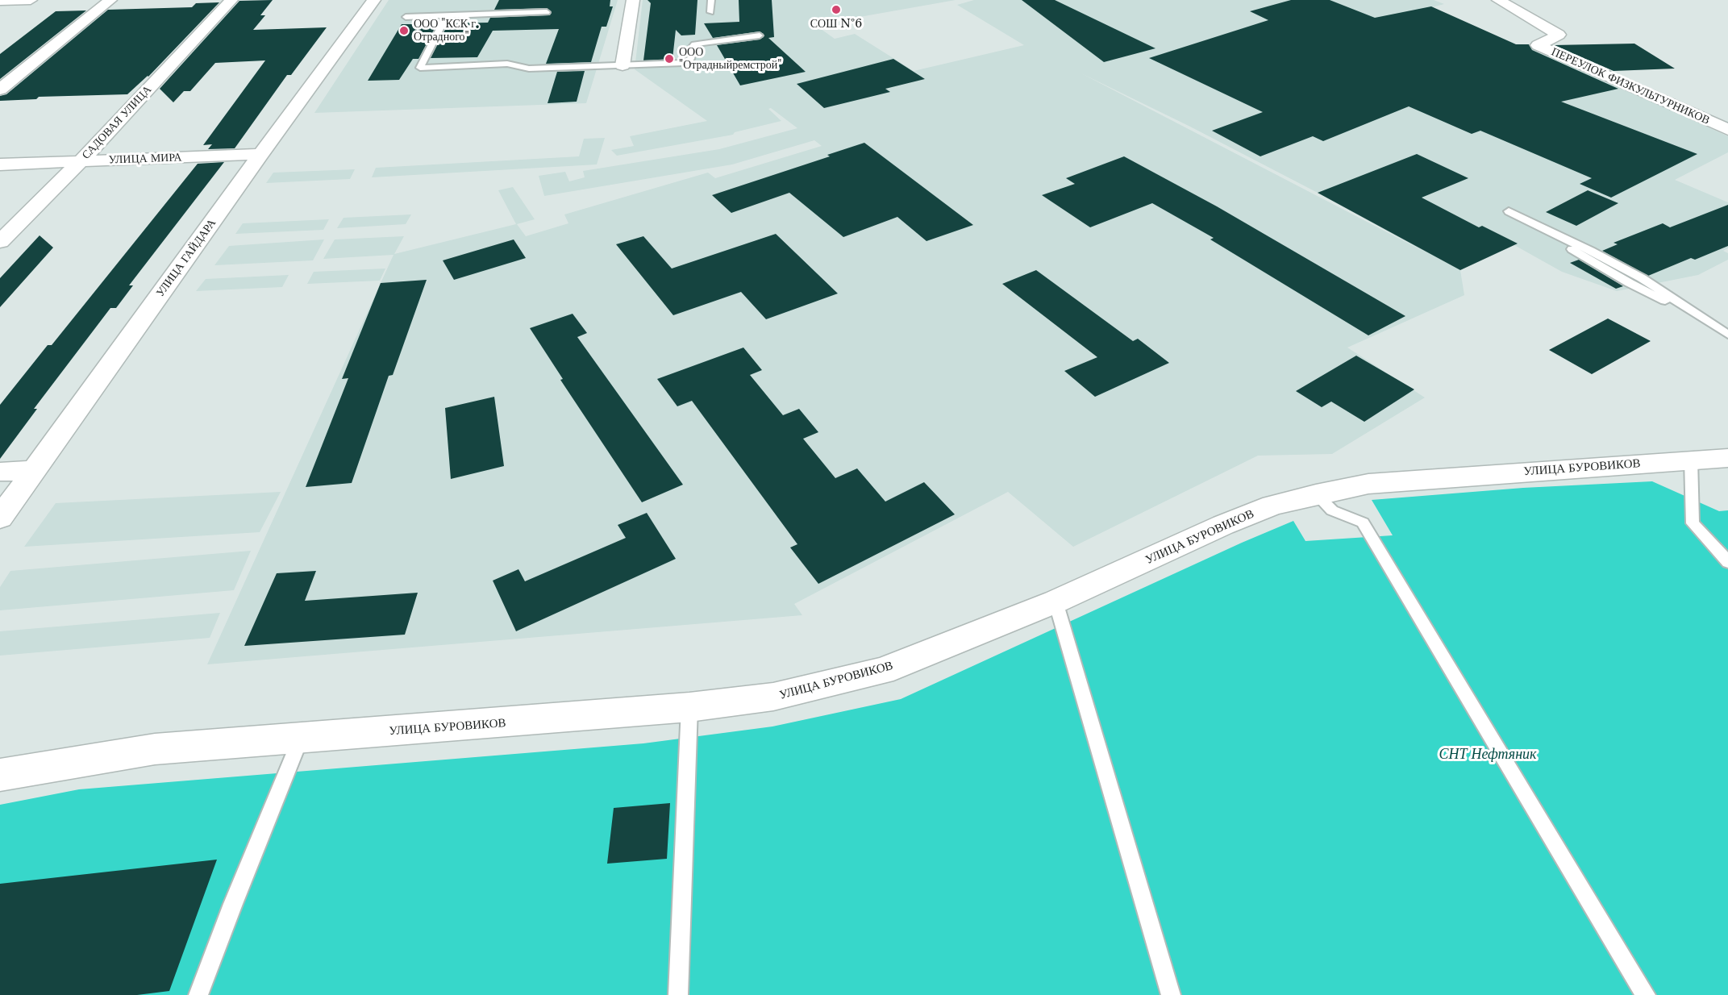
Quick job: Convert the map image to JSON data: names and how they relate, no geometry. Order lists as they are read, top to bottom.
{
  "streets": {
    "street": [
      "ПЕРЕУЛОК ФИЗКУЛЬТУРНИКОВ",
      "САДОВАЯ УЛИЦА",
      "УЛИЦА МИРА",
      "УЛИЦА ГАЙДАРА",
      "УЛИЦА БУРОВИКОВ"
    ]
  },
  "crossings": [
    ["САДОВАЯ УЛИЦА", "УЛИЦА МИРА"],
    ["УЛИЦА МИРА", "УЛИЦА ГАЙДАРА"]
  ],
  "parks": ["СНТ Нефтяник"],
  "places": ["СОШ №6", "ООО \"КСК г. Отрадного\"", "ООО \"Отрадныйремстрой\""]
}
